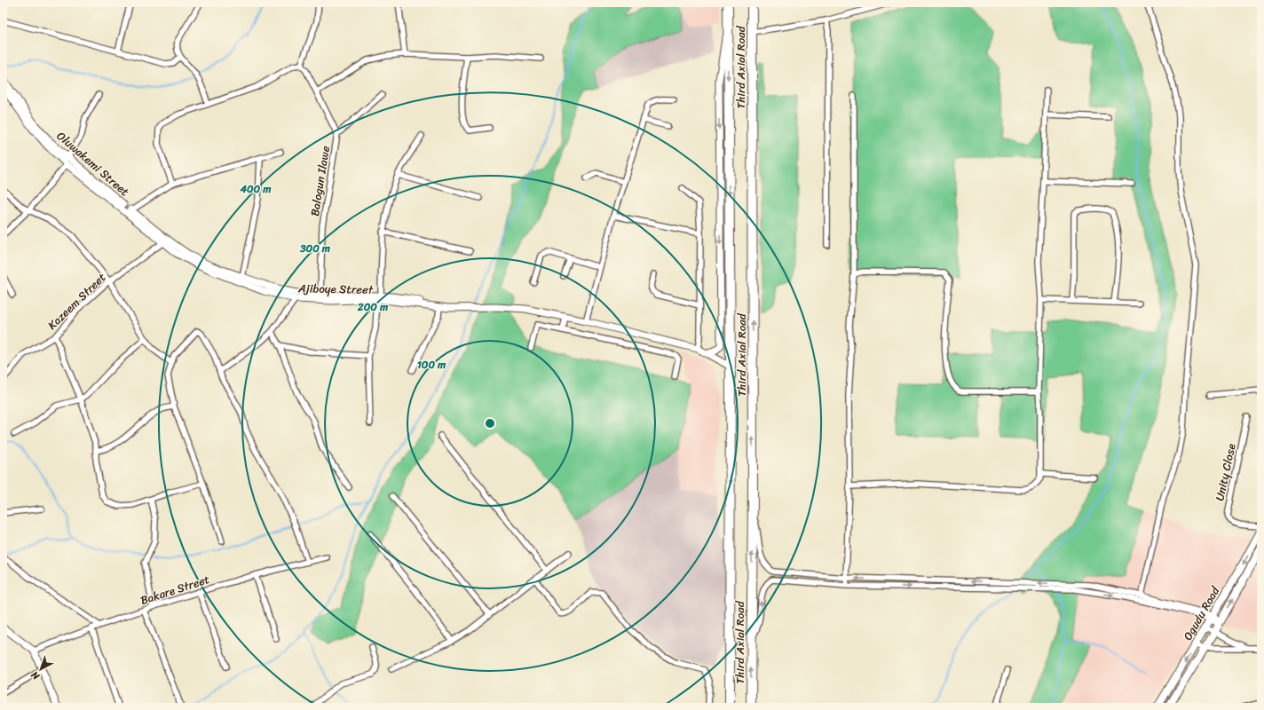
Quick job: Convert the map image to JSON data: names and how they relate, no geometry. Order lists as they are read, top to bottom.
{
  "streets": {
    "highway": ["Third Axial Road"],
    "main road": ["Ogudu Road"],
    "street": [
      "Oluwakemi Street",
      "Balogun Ilawe",
      "Ajiboye Street",
      "Kazeem Street",
      "Unity Close",
      "Bakare Street"
    ]
  },
  "crossings": [
    ["Third Axial Road", "Ajiboye Street"],
    ["Oluwakemi Street", "Ajiboye Street"],
    ["Oluwakemi Street", "Kazeem Street"],
    ["Balogun Ilawe", "Ajiboye Street"],
    ["Ajiboye Street", "Kazeem Street"]
  ],
  "north": "bottom left",
  "rings": [
    "400 m",
    "300 m",
    "200 m",
    "100 m"
  ]
}
